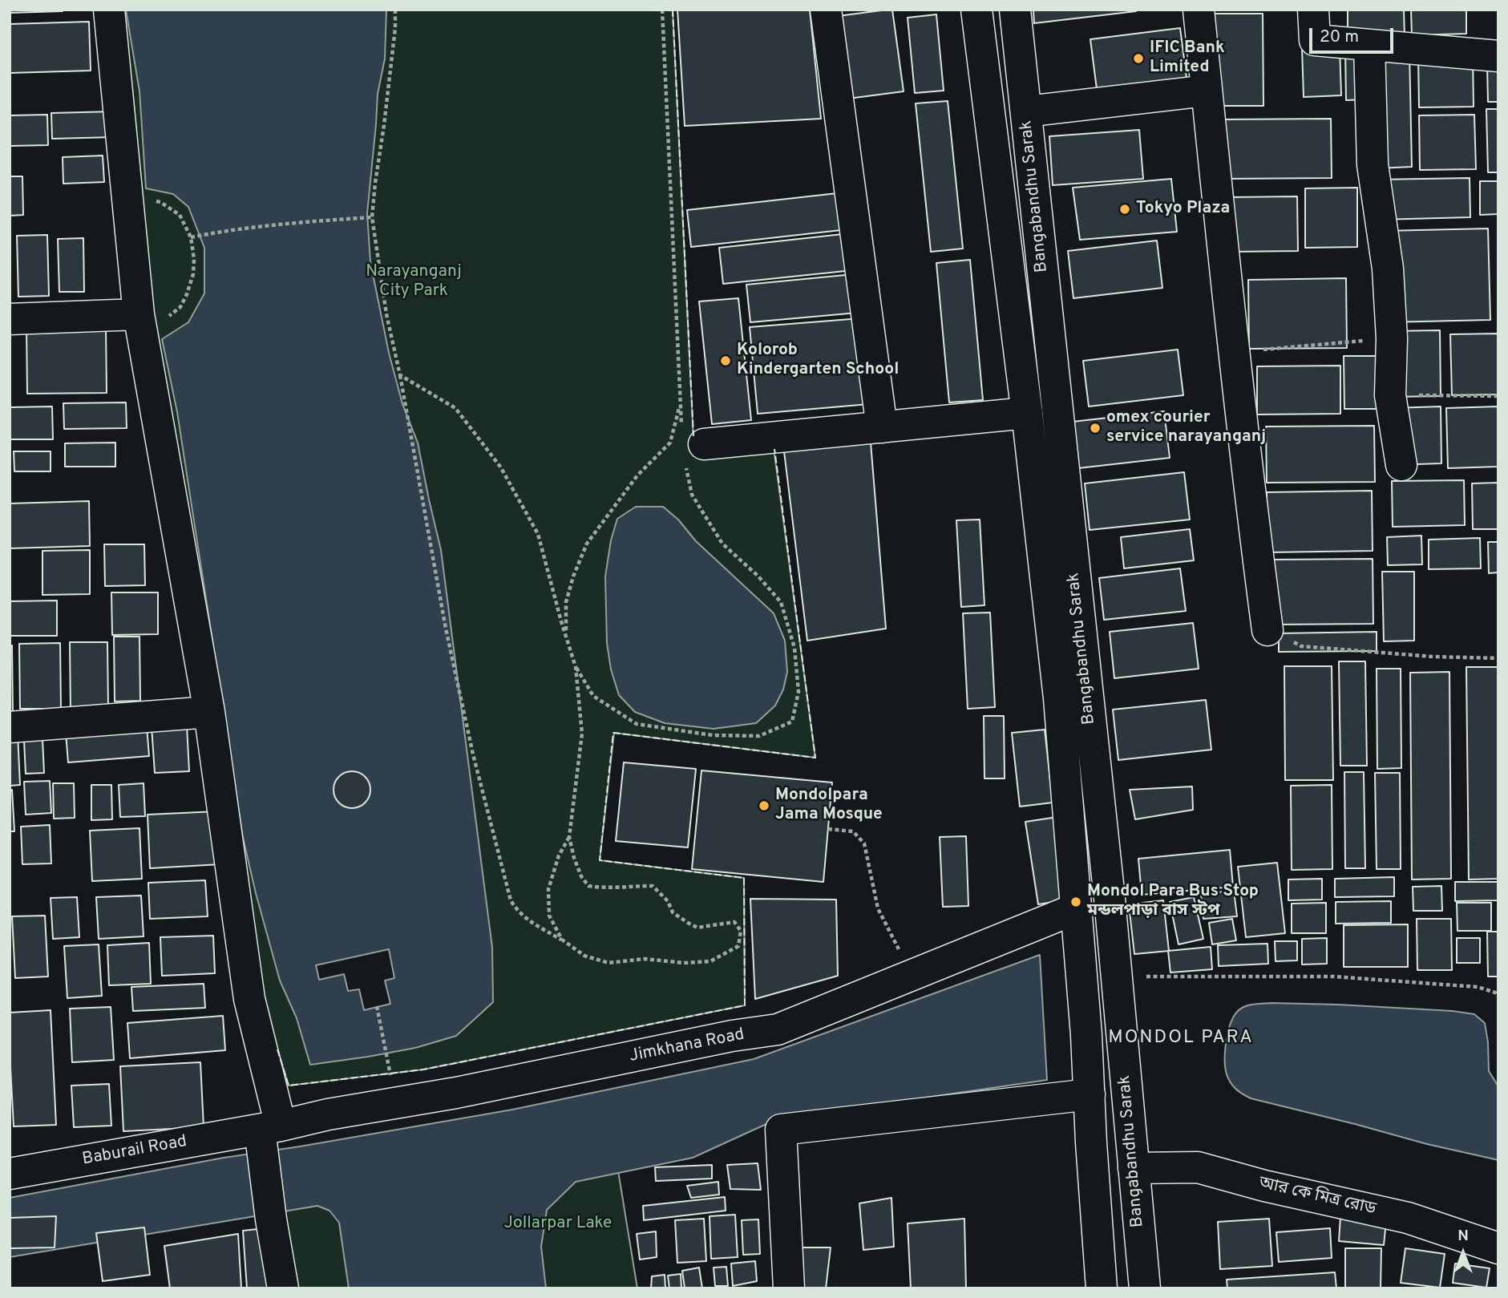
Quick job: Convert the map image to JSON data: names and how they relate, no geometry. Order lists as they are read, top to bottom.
{
  "streets": {
    "street": [
      "Bangabandhu Sarak",
      "Jimkhana Road",
      "Baburail Road",
      "আর কে মিত্র রোড"
    ]
  },
  "crossings": [
    ["Bangabandhu Sarak", "Jimkhana Road"],
    ["Bangabandhu Sarak", "আর কে মিত্র রোড"],
    ["Jimkhana Road", "Baburail Road"]
  ],
  "districts": ["MONDOL PARA"],
  "parks": ["Narayanganj City Park", "Jollarpar Lake"],
  "places": [
    "IFIC Bank Limited",
    "Tokyo Plaza",
    "Kolorob Kindergarten School",
    "omex courier service narayanganj",
    "Mondolpara Jama Mosque",
    "Mondol Para Bus Stop মন্ডলপাড়া বাস স্টপ"
  ],
  "scale_bar": "20 m",
  "north": "top"
}
